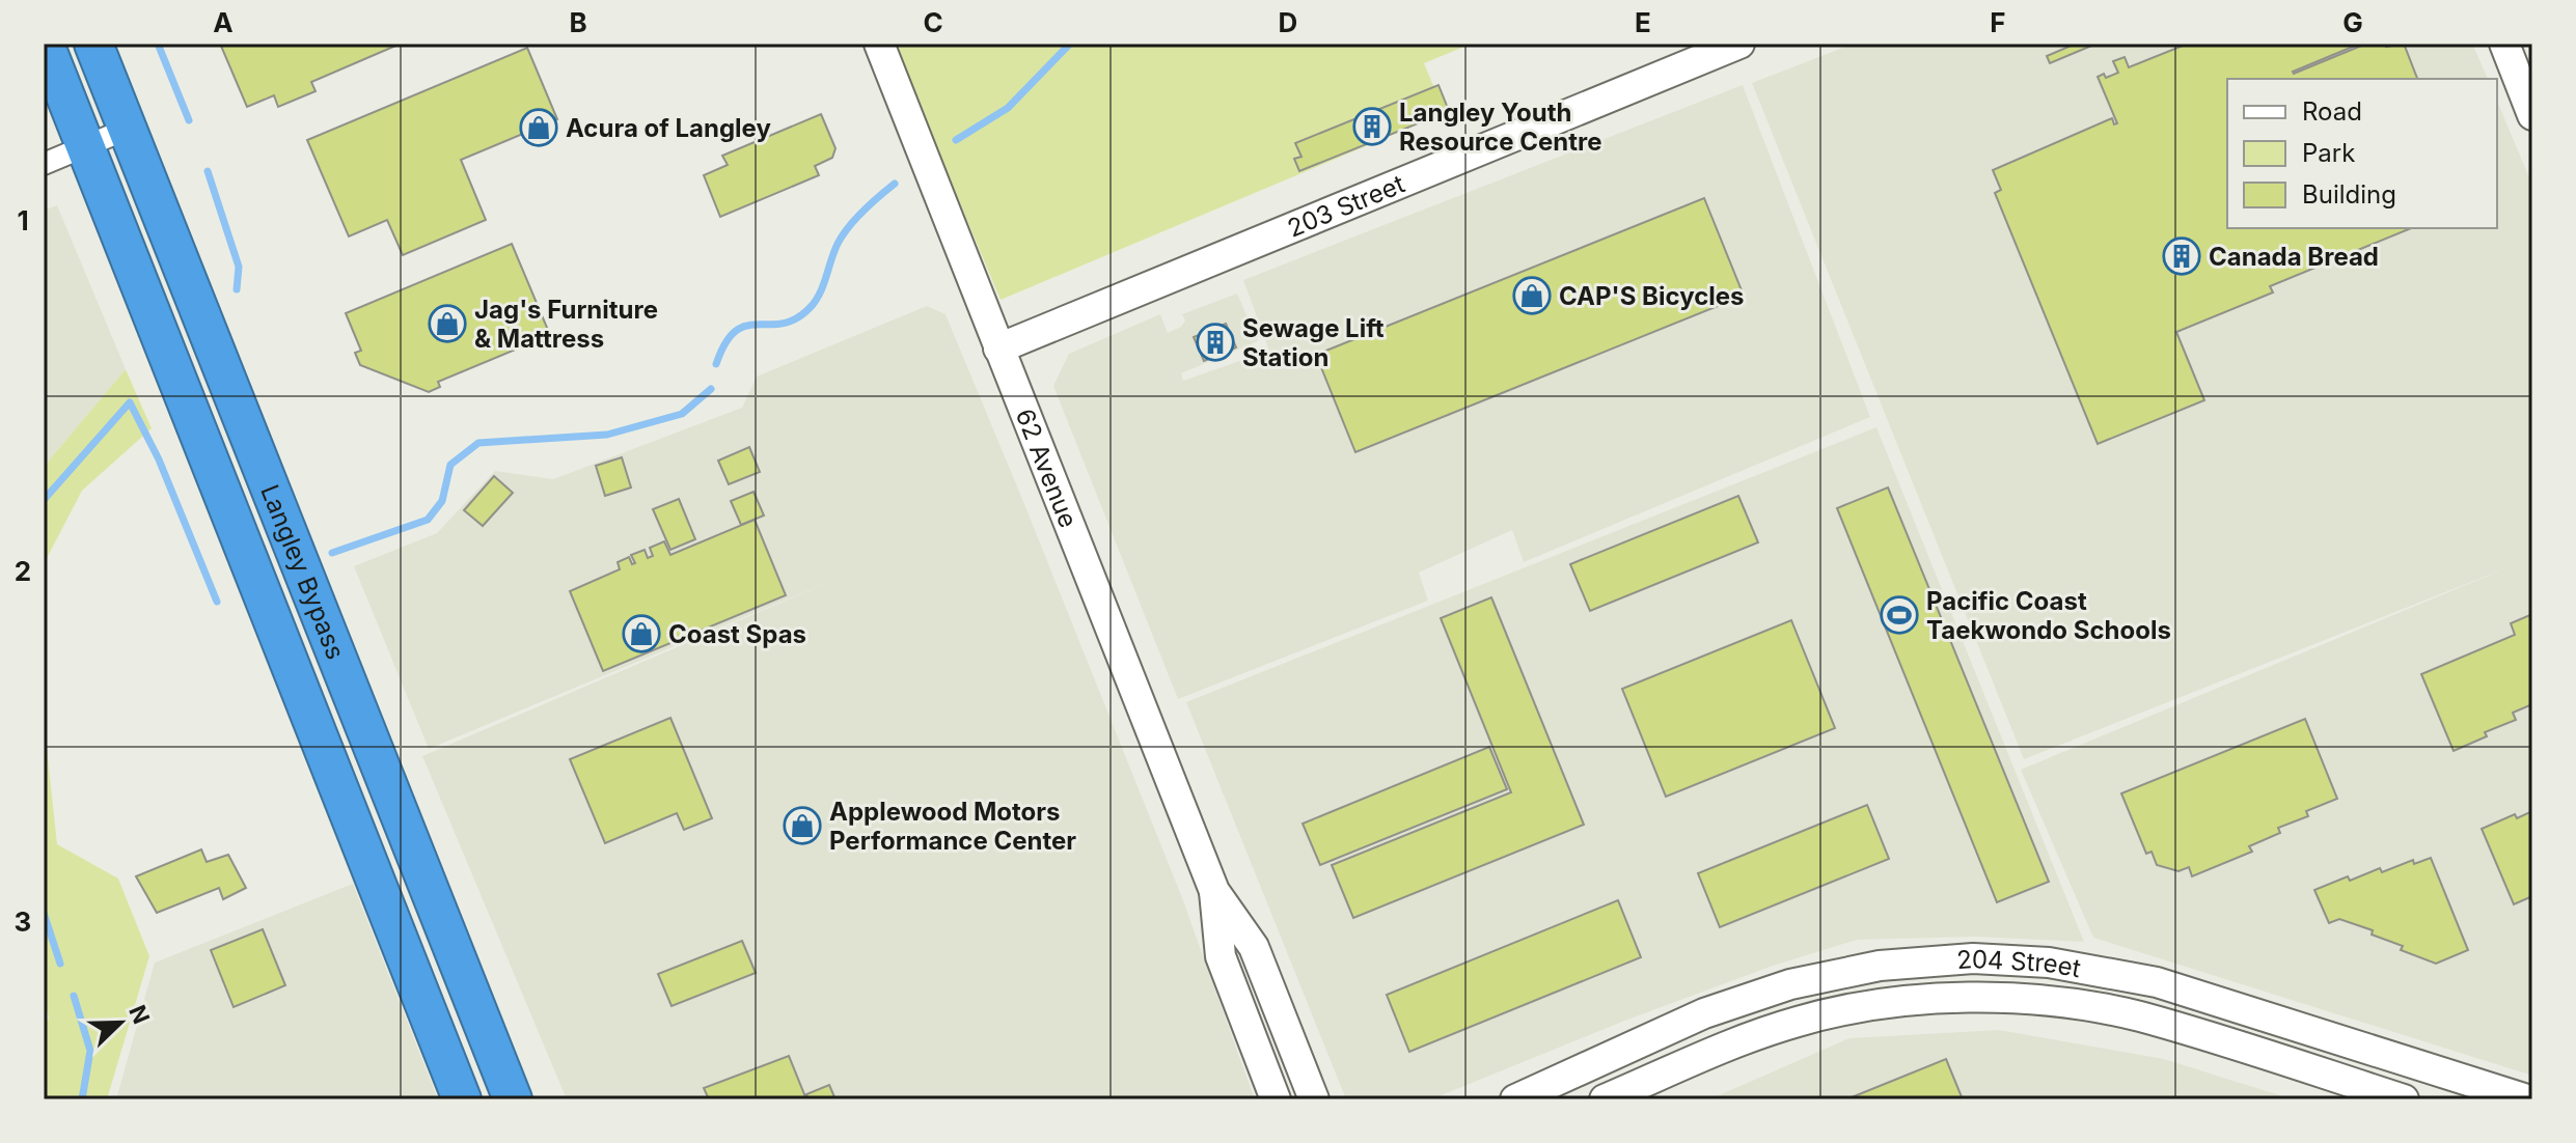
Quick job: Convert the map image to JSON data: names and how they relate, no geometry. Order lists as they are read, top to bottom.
{
  "streets": {
    "highway": ["Langley Bypass"],
    "street": ["203 Street", "62 Avenue", "204 Street"]
  },
  "crossings": [
    ["203 Street", "62 Avenue"]
  ],
  "places": {
    "building": ["Langley Youth Resource Centre", "Canada Bread", "Sewage Lift Station"],
    "shop": [
      "Acura of Langley",
      "CAP'S Bicycles",
      "Jag's Furniture & Mattress",
      "Coast Spas",
      "Applewood Motors Performance Center"
    ],
    "sports": ["Pacific Coast Taekwondo Schools"]
  },
  "legend": ["Road", "Park", "Building"],
  "north": "top right",
  "grid": {
    "columns": [
      "A",
      "B",
      "C",
      "D",
      "E",
      "F",
      "G"
    ],
    "rows": ["1", "2", "3"]
  }
}
